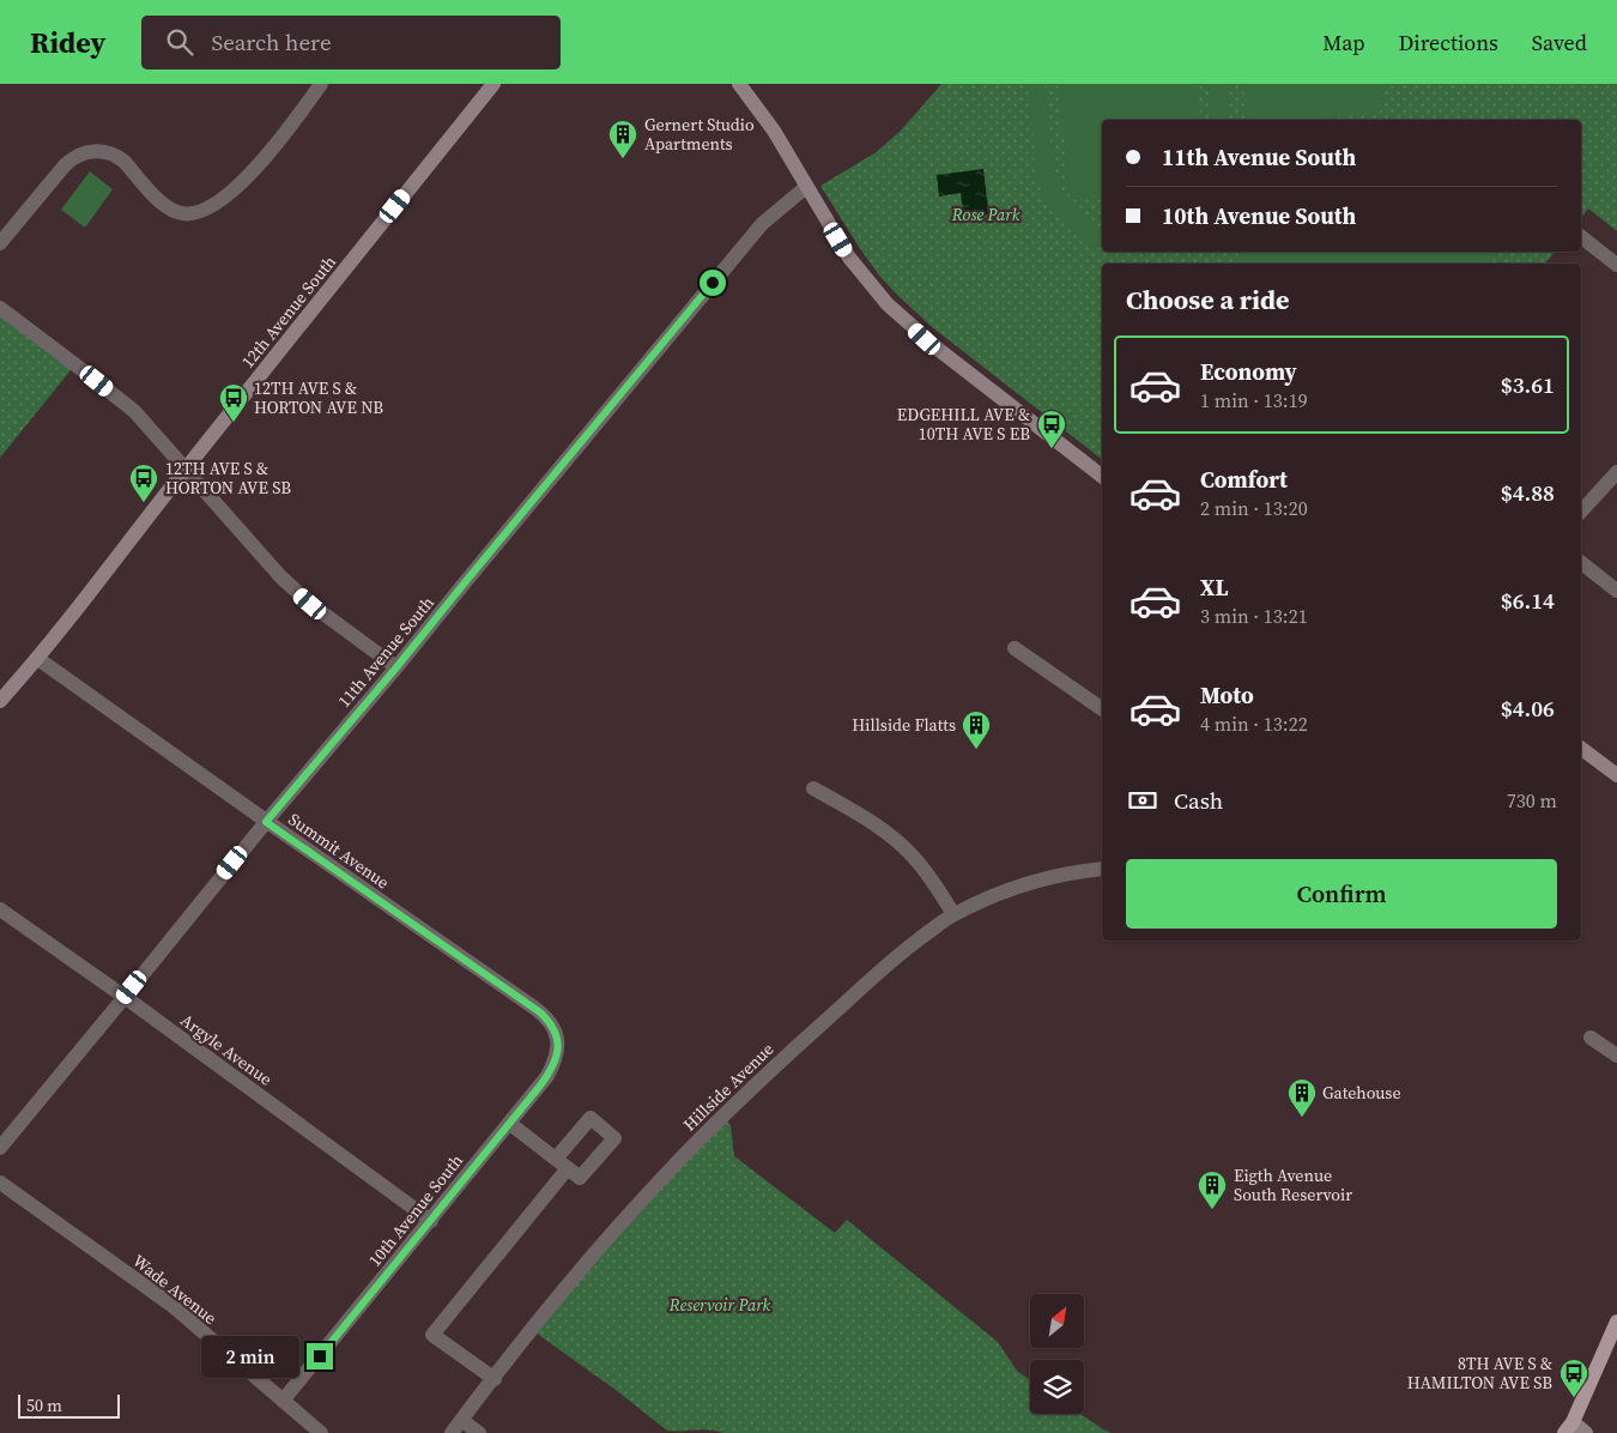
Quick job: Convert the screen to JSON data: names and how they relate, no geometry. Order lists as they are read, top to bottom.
{
  "streets": {
    "main road": ["12th Avenue South"],
    "street": [
      "11th Avenue South",
      "Summit Avenue",
      "Argyle Avenue",
      "Hillside Avenue",
      "10th Avenue South",
      "Wade Avenue"
    ]
  },
  "crossings": [
    ["12th Avenue South", "Summit Avenue"],
    ["11th Avenue South", "Summit Avenue"],
    ["11th Avenue South", "Argyle Avenue"],
    ["Summit Avenue", "10th Avenue South"],
    ["Argyle Avenue", "10th Avenue South"],
    ["10th Avenue South", "Wade Avenue"]
  ],
  "parks": ["Rose Park", "Reservoir Park"],
  "places": {
    "building": [
      "Gernert Studio Apartments",
      "Hillside Flatts",
      "Gatehouse",
      "Eigth Avenue South Reservoir"
    ],
    "bus stop": [
      "12TH AVE S & HORTON AVE NB",
      "EDGEHILL AVE & 10TH AVE S EB",
      "12TH AVE S & HORTON AVE SB",
      "8TH AVE S & HAMILTON AVE SB"
    ]
  },
  "scale_bar": "50 m",
  "north": "top right",
  "page": {
    "header": "Ridey",
    "search": "Search here",
    "nav": ["Map", "Directions", "Saved"],
    "banner": ["11th Avenue South", "10th Avenue South"],
    "heading": "Choose a ride",
    "list": [
      {
        "name": "Economy",
        "note": "1 min · 13:19",
        "value": "$3.61"
      },
      {
        "name": "Comfort",
        "note": "2 min · 13:20",
        "value": "$4.88"
      },
      {
        "name": "XL",
        "note": "3 min · 13:21",
        "value": "$6.14"
      },
      {
        "name": "Moto",
        "note": "4 min · 13:22",
        "value": "$4.06"
      }
    ],
    "pay": ["Cash", "730 m"],
    "buttons": "Confirm",
    "bubble": "2 min",
    "scale": "50 m"
  }
}
